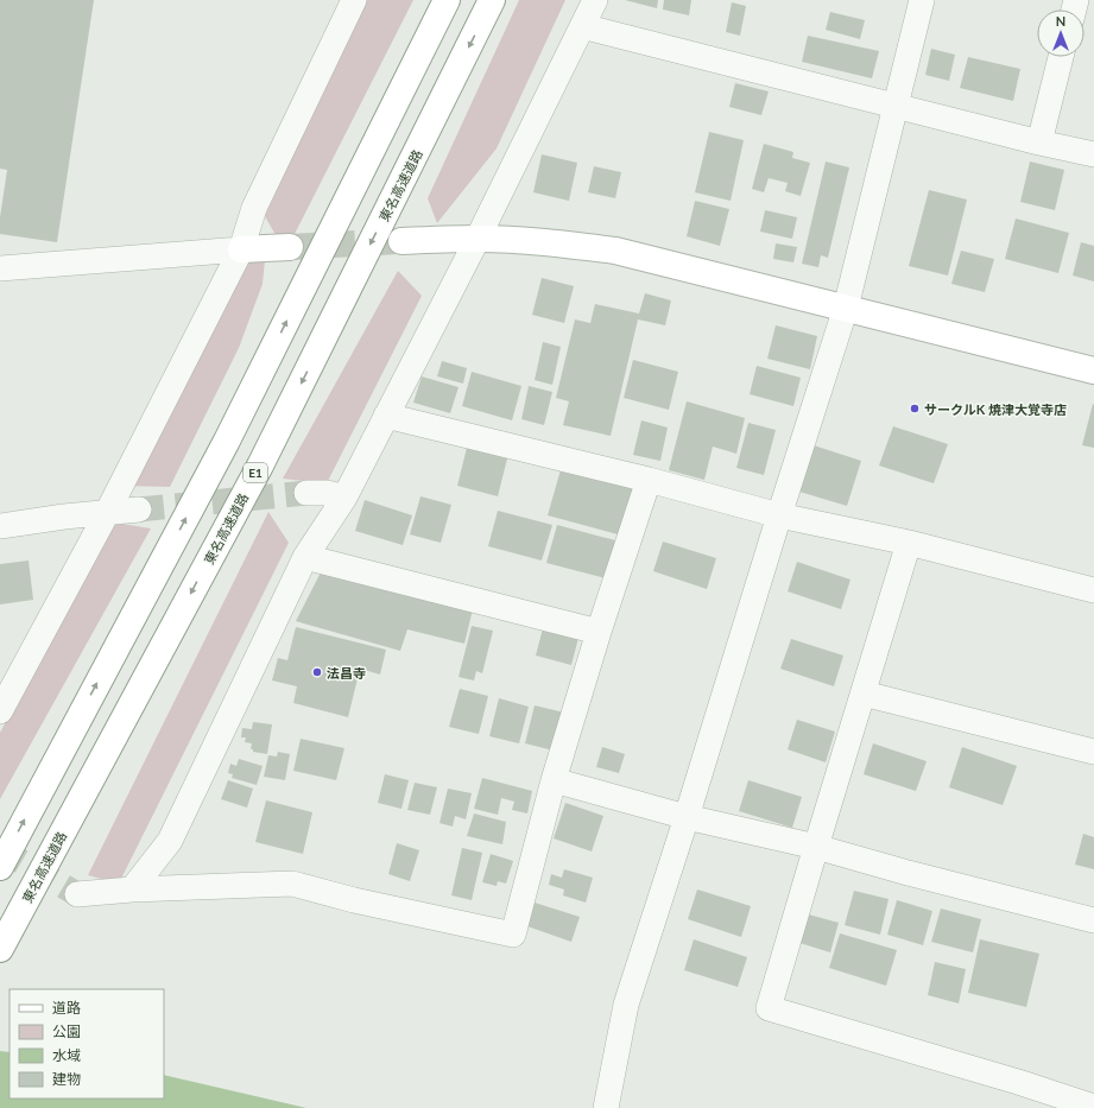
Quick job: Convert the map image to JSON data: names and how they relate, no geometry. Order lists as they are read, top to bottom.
{
  "streets": {
    "main road": ["東名高速道路", "E1"]
  },
  "places": ["サークルK 焼津大覚寺店", "法昌寺"],
  "legend": [
    "道路",
    "公園",
    "水域",
    "建物"
  ],
  "north": "top"
}
